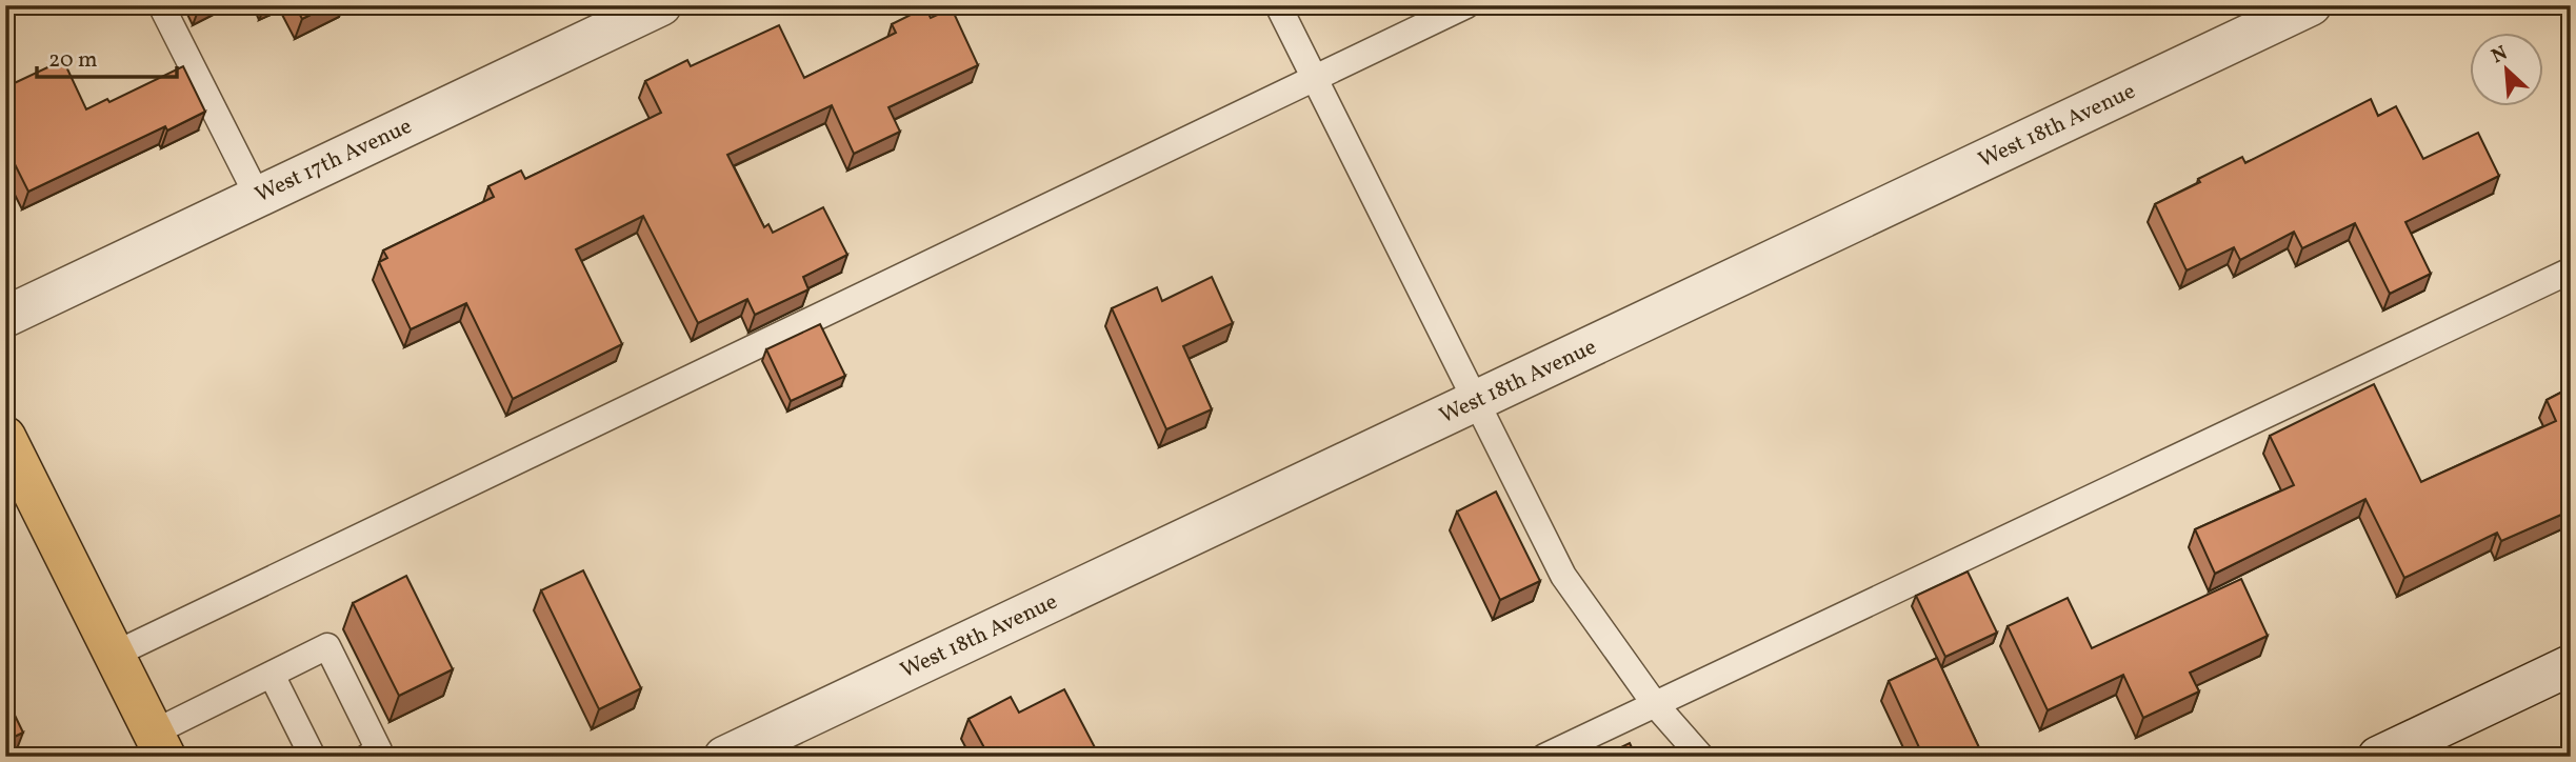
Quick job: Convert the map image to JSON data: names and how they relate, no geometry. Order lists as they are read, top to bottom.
{
  "streets": {
    "street": ["West 18th Avenue", "West 17th Avenue"]
  },
  "scale_bar": "20 m",
  "north": "top left"
}
